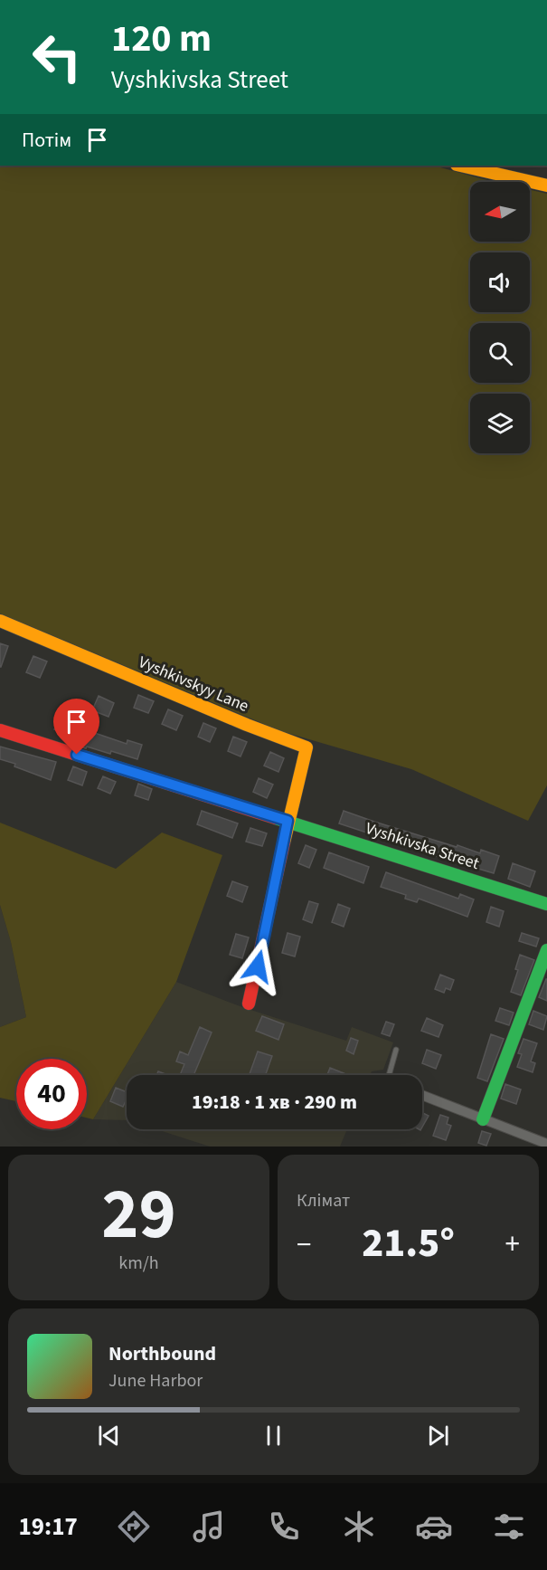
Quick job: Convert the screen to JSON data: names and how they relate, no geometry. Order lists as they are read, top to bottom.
{
  "streets": {
    "street": ["Vyshkivskyy Lane", "Vyshkivska Street"]
  },
  "crossings": [
    ["Vyshkivskyy Lane", "Vyshkivska Street"]
  ],
  "north": "left",
  "page": {
    "turn": ["120 m", "Vyshkivska Street"],
    "then": "Потім",
    "limit": "40",
    "trip": "19:18 · 1 хв · 290 m",
    "tile": [
      ["29", "km/h"],
      "Клімат"
    ],
    "heat": ["−", "21.5°", "+"],
    "song": ["Northbound", "June Harbor"],
    "tabs": "19:17"
  }
}
